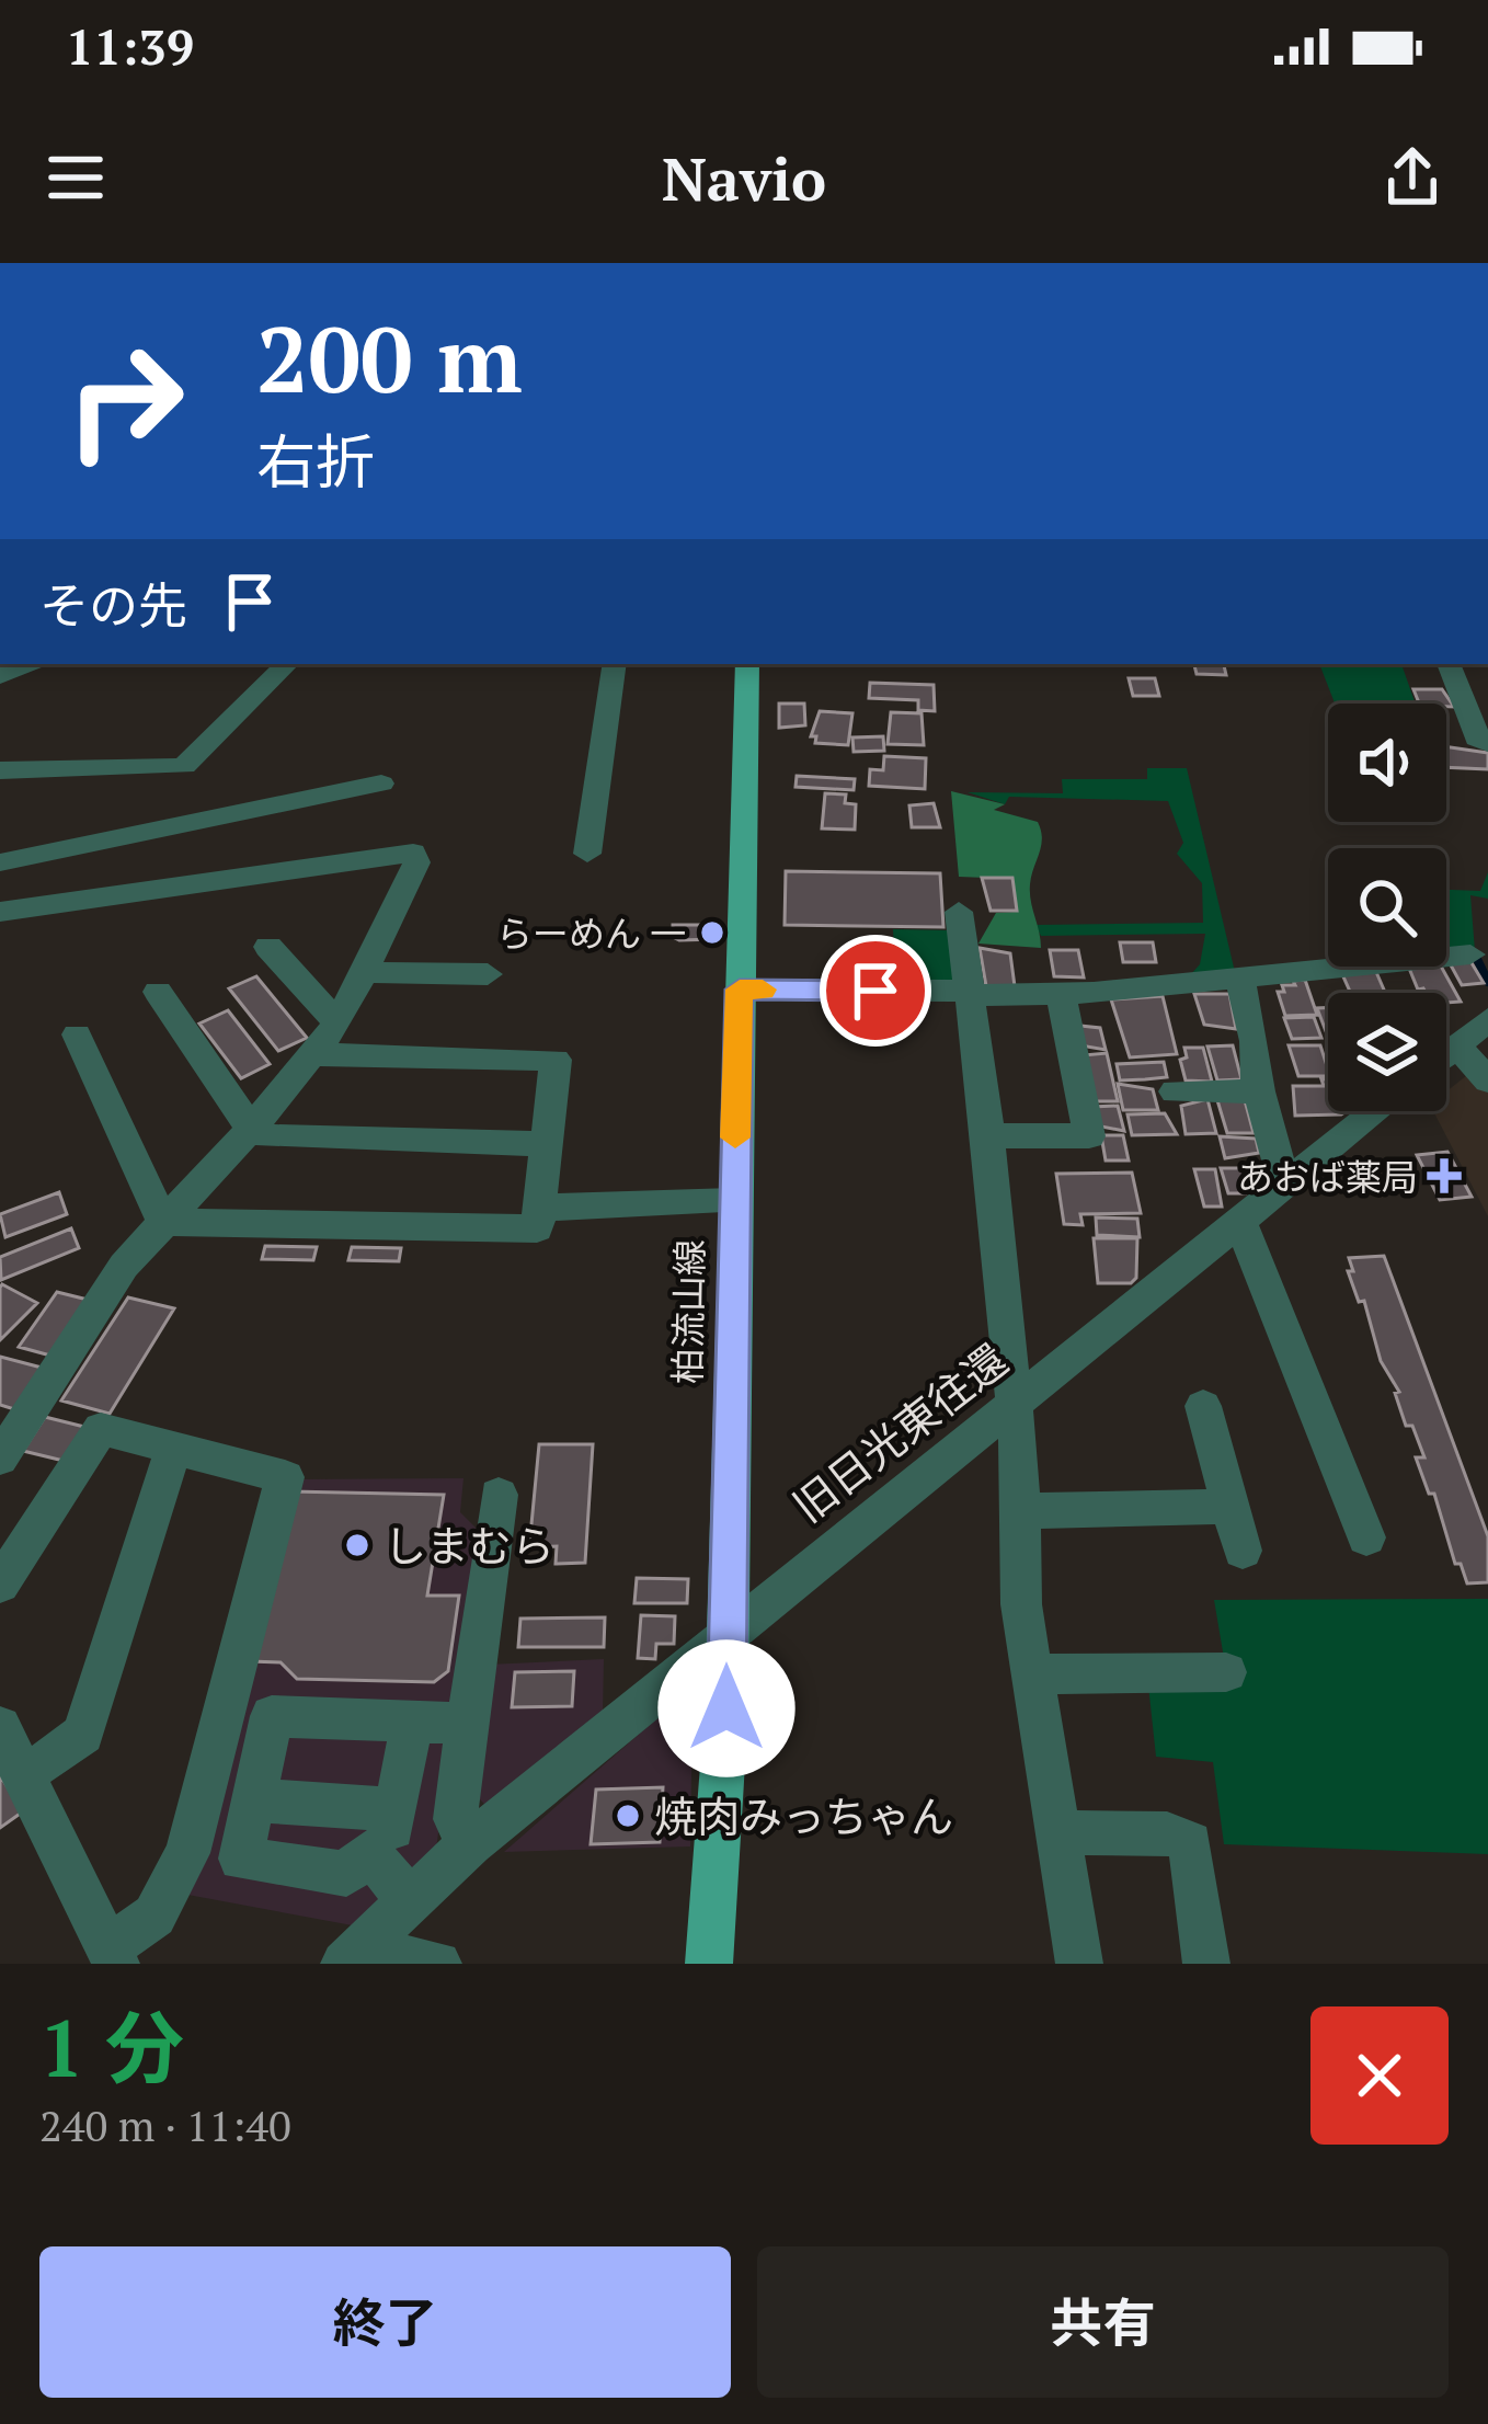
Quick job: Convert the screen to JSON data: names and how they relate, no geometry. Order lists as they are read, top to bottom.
{
  "streets": {
    "main road": ["柏流山線"],
    "street": ["旧日光東往還"]
  },
  "crossings": [
    ["柏流山線", "旧日光東往還"]
  ],
  "places": {
    "other": ["らーめん 一", "しまむら", "焼肉みっちゃん"],
    "health": ["あおば薬局"]
  },
  "page": {
    "status": "11:39",
    "header": "Navio",
    "turn": ["200 m", "右折"],
    "then": "その先",
    "heading": ["1 分", "240 m · 11:40"],
    "buttons": ["終了", "共有"]
  }
}
